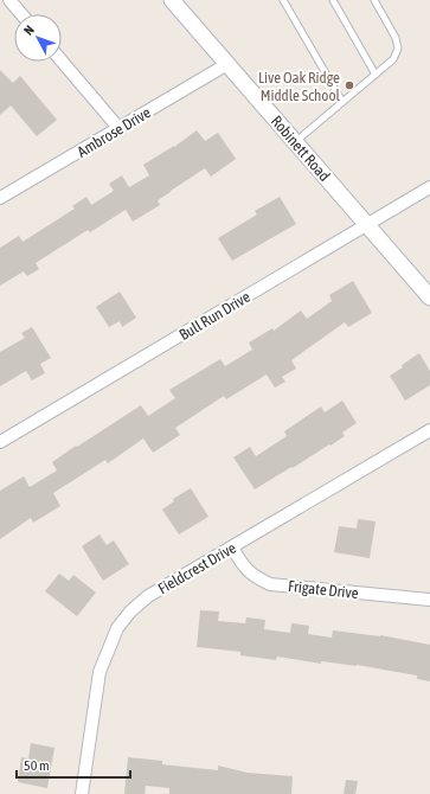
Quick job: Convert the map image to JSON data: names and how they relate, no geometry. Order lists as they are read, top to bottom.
{
  "streets": {
    "street": [
      "Ambrose Drive",
      "Robinett Road",
      "Bull Run Drive",
      "Fieldcrest Drive",
      "Frigate Drive"
    ]
  },
  "crossings": [
    ["Ambrose Drive", "Robinett Road"],
    ["Robinett Road", "Bull Run Drive"],
    ["Fieldcrest Drive", "Frigate Drive"]
  ],
  "places": ["Live Oak Ridge Middle School"],
  "scale_bar": "50 m",
  "north": "top left"
}
